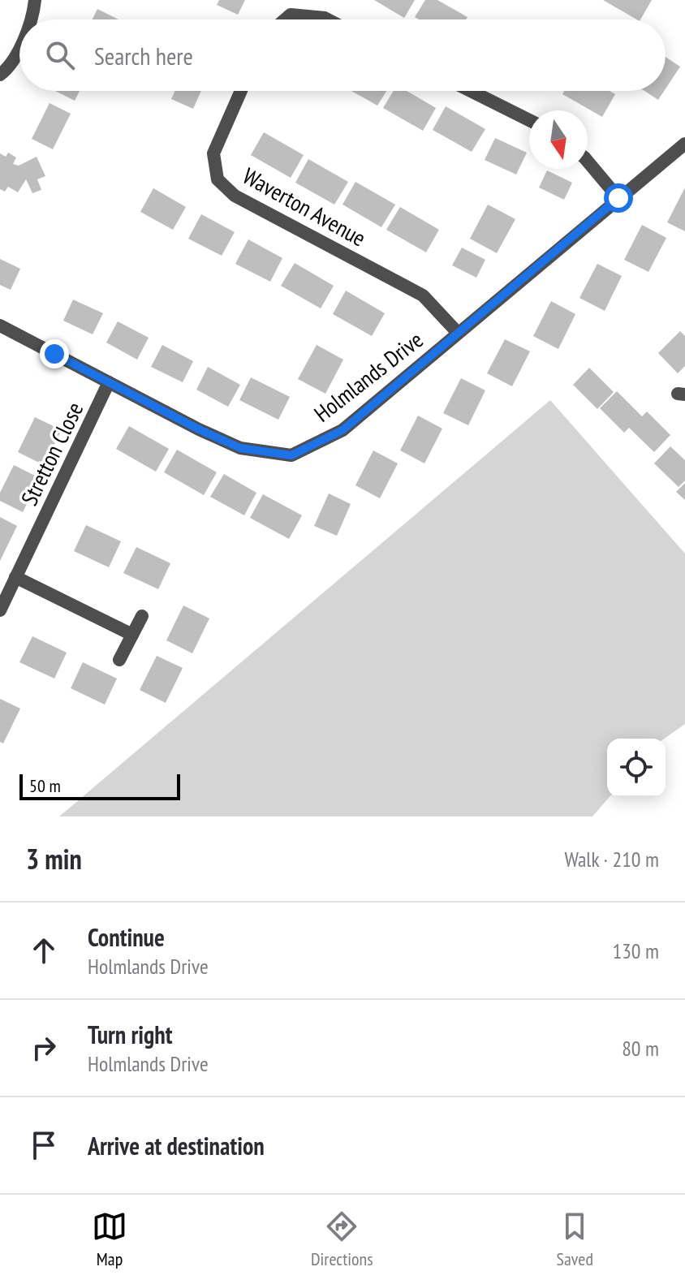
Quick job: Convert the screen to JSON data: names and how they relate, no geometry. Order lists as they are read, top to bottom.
{
  "streets": {
    "street": ["Waverton Avenue", "Holmlands Drive", "Stretton Close"]
  },
  "crossings": [
    ["Waverton Avenue", "Holmlands Drive"],
    ["Holmlands Drive", "Stretton Close"]
  ],
  "scale_bar": "50 m",
  "north": "bottom",
  "page": {
    "search": "Search here",
    "scale": "50 m",
    "heading": ["3 min", "Walk · 210 m"],
    "list": [
      ["Continue", "Holmlands Drive", "130 m"],
      ["Turn right", "Holmlands Drive", "80 m"],
      "Arrive at destination"
    ],
    "nav": ["Map", "Directions", "Saved"]
  }
}
